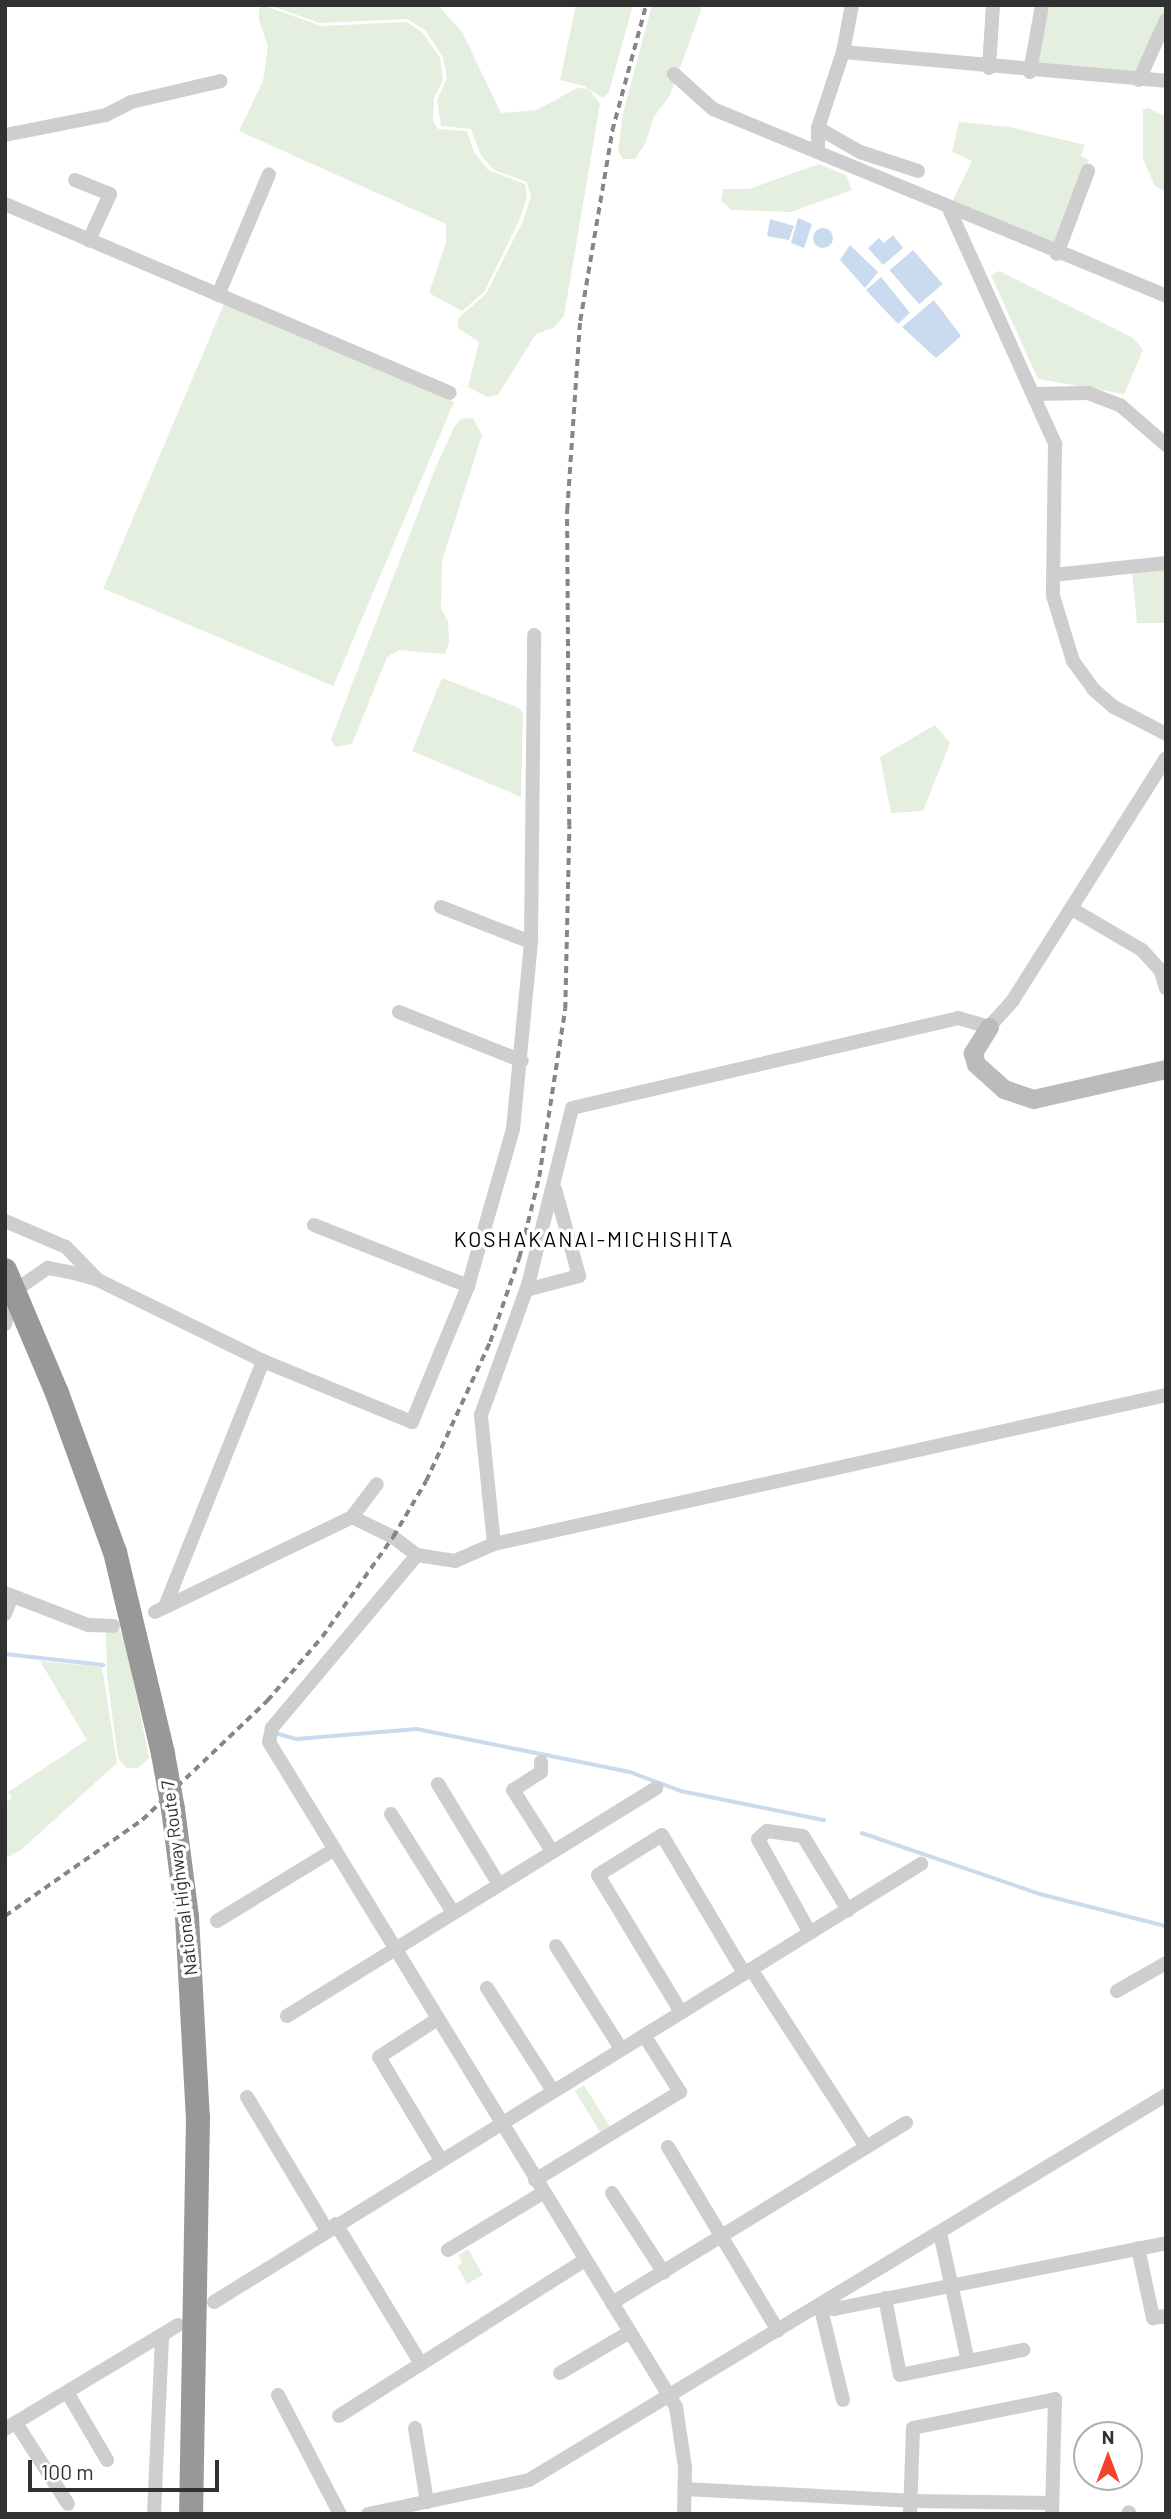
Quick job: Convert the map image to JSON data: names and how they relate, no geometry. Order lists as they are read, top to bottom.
{
  "streets": {
    "highway": ["National Highway Route 7"]
  },
  "districts": ["KOSHAKANAI-MICHISHITA"],
  "scale_bar": "100 m",
  "north": "top"
}
